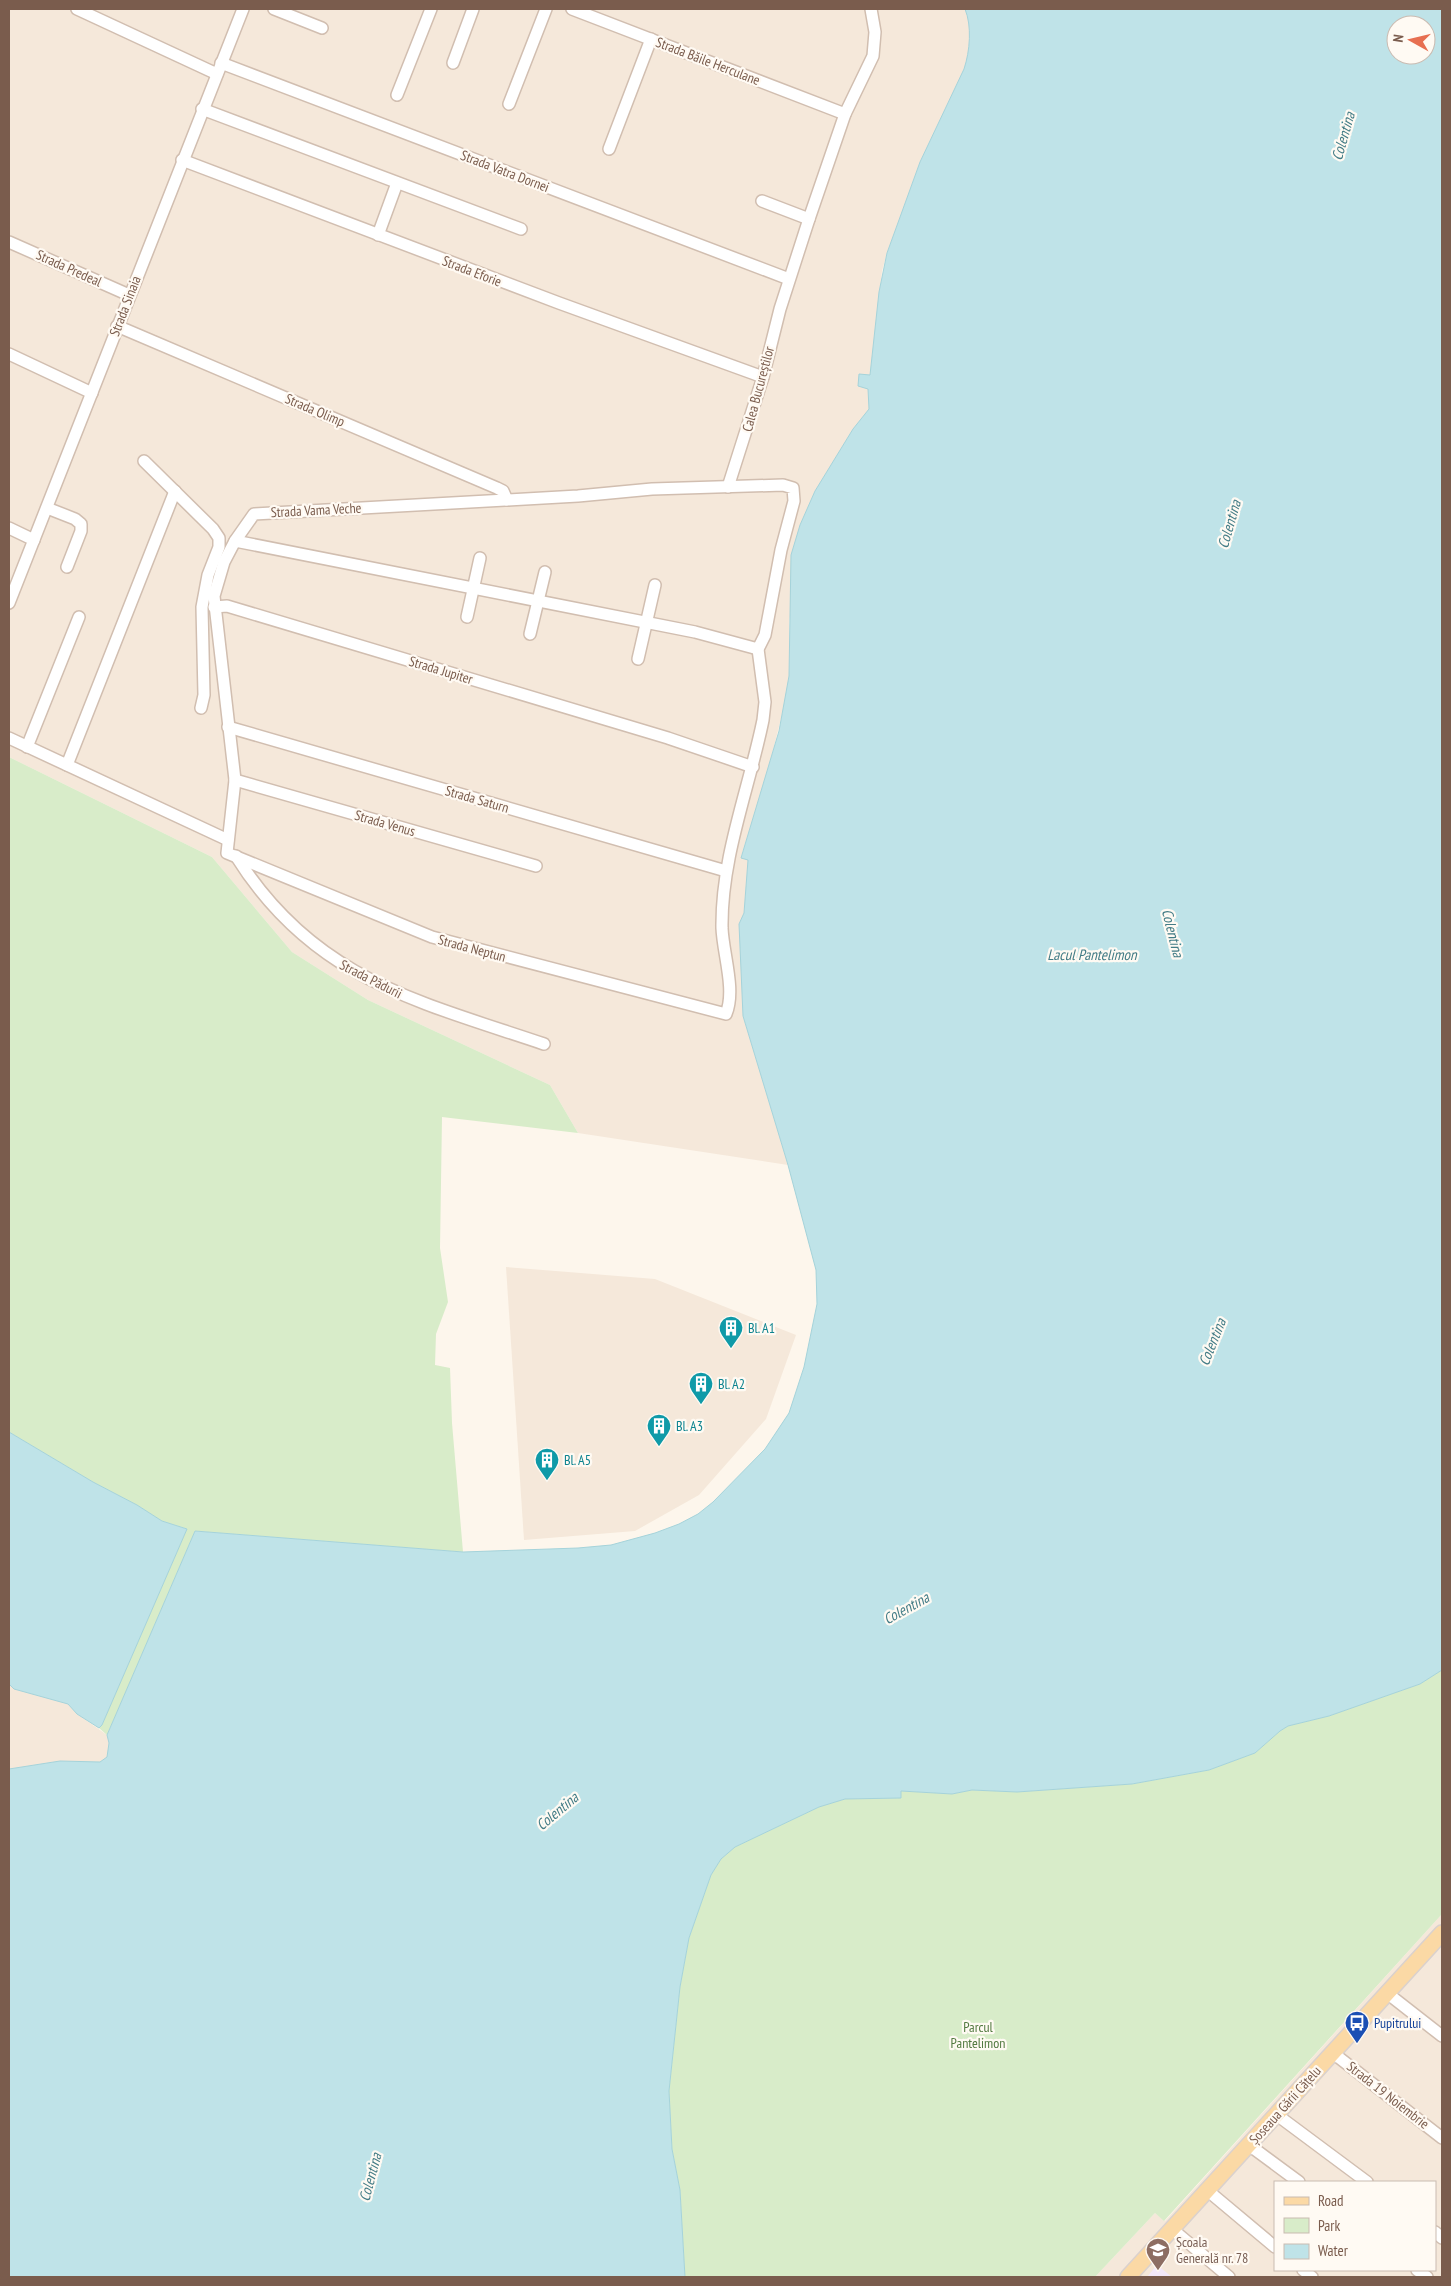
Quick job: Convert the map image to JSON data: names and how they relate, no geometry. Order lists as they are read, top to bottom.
{
  "streets": {
    "main road": ["Șoseaua Gării Cățelu"],
    "street": [
      "Strada Băile Herculane",
      "Strada Vatra Dornei",
      "Strada Predeal",
      "Strada Eforie",
      "Strada Sinaia",
      "Calea Bucureștilor",
      "Strada Olimp",
      "Strada Vama Veche",
      "Strada Jupiter",
      "Strada Saturn",
      "Strada Venus",
      "Strada Neptun",
      "Strada Pădurii",
      "Strada 19 Noiembrie"
    ]
  },
  "crossings": [
    ["Strada Băile Herculane", "Calea Bucureștilor"],
    ["Strada Vatra Dornei", "Strada Sinaia"],
    ["Strada Vatra Dornei", "Calea Bucureștilor"],
    ["Strada Predeal", "Strada Sinaia"],
    ["Strada Eforie", "Strada Sinaia"],
    ["Strada Eforie", "Calea Bucureștilor"],
    ["Strada Sinaia", "Strada Olimp"],
    ["Calea Bucureștilor", "Strada Vama Veche"],
    ["Strada Olimp", "Strada Vama Veche"],
    ["Strada Vama Veche", "Strada Jupiter"],
    ["Strada Vama Veche", "Strada Saturn"],
    ["Strada Vama Veche", "Strada Venus"],
    ["Strada Vama Veche", "Strada Neptun"],
    ["Strada Vama Veche", "Strada Pădurii"],
    ["Strada Saturn", "Strada Neptun"],
    ["Strada Neptun", "Strada Pădurii"],
    ["Strada 19 Noiembrie", "Șoseaua Gării Cățelu"]
  ],
  "water": ["Colentina", "Lacul Pantelimon"],
  "parks": ["Parcul Pantelimon"],
  "places": {
    "building": [
      "Bl. A1",
      "Bl. A2",
      "Bl. A3",
      "Bl. A5"
    ],
    "bus stop": ["Pupitrului"],
    "school or university": ["Școala Generală nr. 78"]
  },
  "legend": ["Road", "Park", "Water"],
  "north": "left"
}
